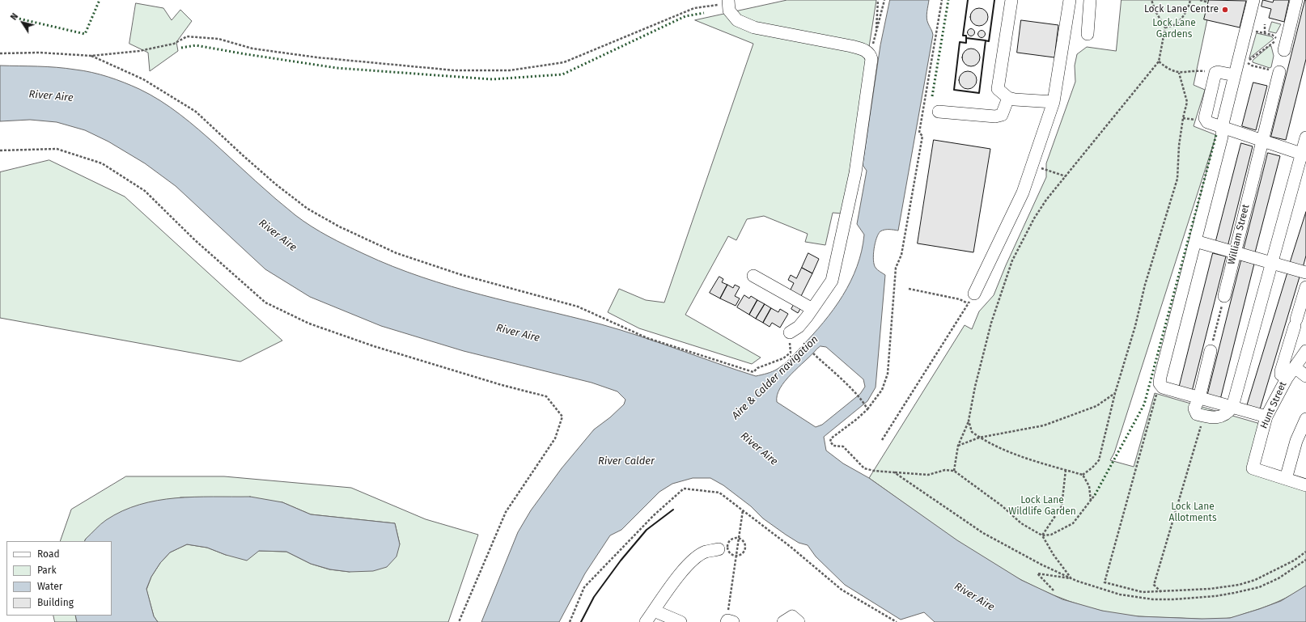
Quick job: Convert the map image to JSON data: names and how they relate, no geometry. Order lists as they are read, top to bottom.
{
  "streets": {
    "street": ["William Street", "Hunt Street"]
  },
  "water": ["River Aire", "Aire & Calder navigation", "River Calder"],
  "parks": ["Lock Lane Gardens", "Lock Lane Wildlife Garden", "Lock Lane Allotments"],
  "places": ["Lock Lane Centre"],
  "legend": [
    "Road",
    "Park",
    "Water",
    "Building"
  ],
  "north": "top left"
}
